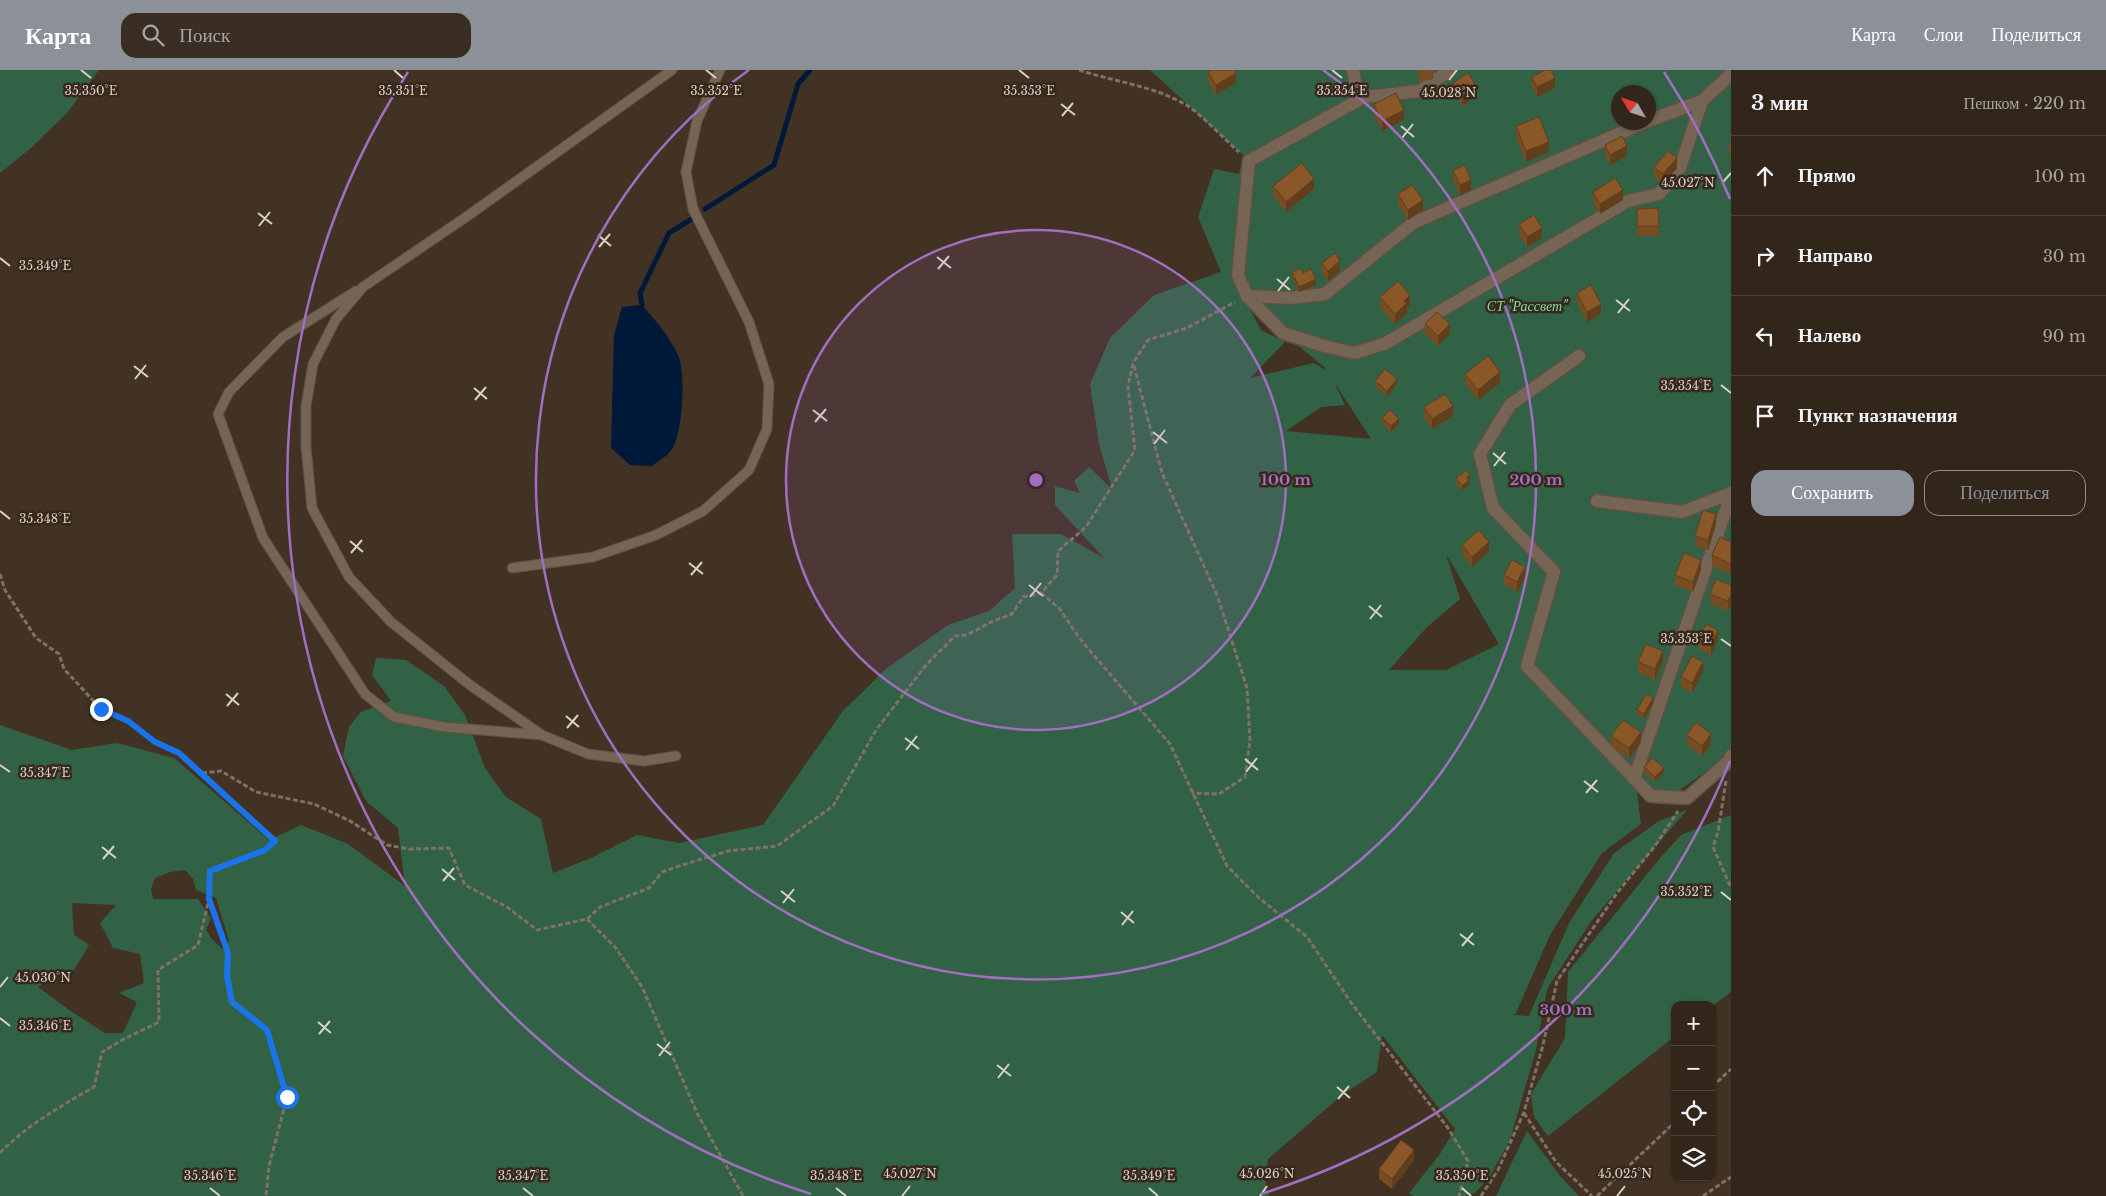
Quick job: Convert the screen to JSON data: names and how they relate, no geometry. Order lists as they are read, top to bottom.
{
  "parks": ["СТ \"Рассвет\""],
  "north": "top left",
  "page": {
    "header": "Карта",
    "search": "Поиск",
    "nav": ["Карта", "Слои", "Поделиться"],
    "heading": ["3 мин", "Пешком · 220 m"],
    "list": [
      ["Прямо", "100 m"],
      ["Направо", "30 m"],
      ["Налево", "90 m"],
      "Пункт назначения"
    ],
    "buttons": ["Сохранить", "Поделиться"],
    "map_buttons": ["+", "−"]
  },
  "coordinates": [
    "35.350°E",
    "35.351°E",
    "35.352°E",
    "35.353°E",
    "35.354°E",
    "45.028°N",
    "45.027°N",
    "35.349°E",
    "35.348°E",
    "35.347°E",
    "45.030°N",
    "35.346°E",
    "45.026°N",
    "45.025°N"
  ],
  "rings": ["100 m", "200 m", "300 m"]
}
